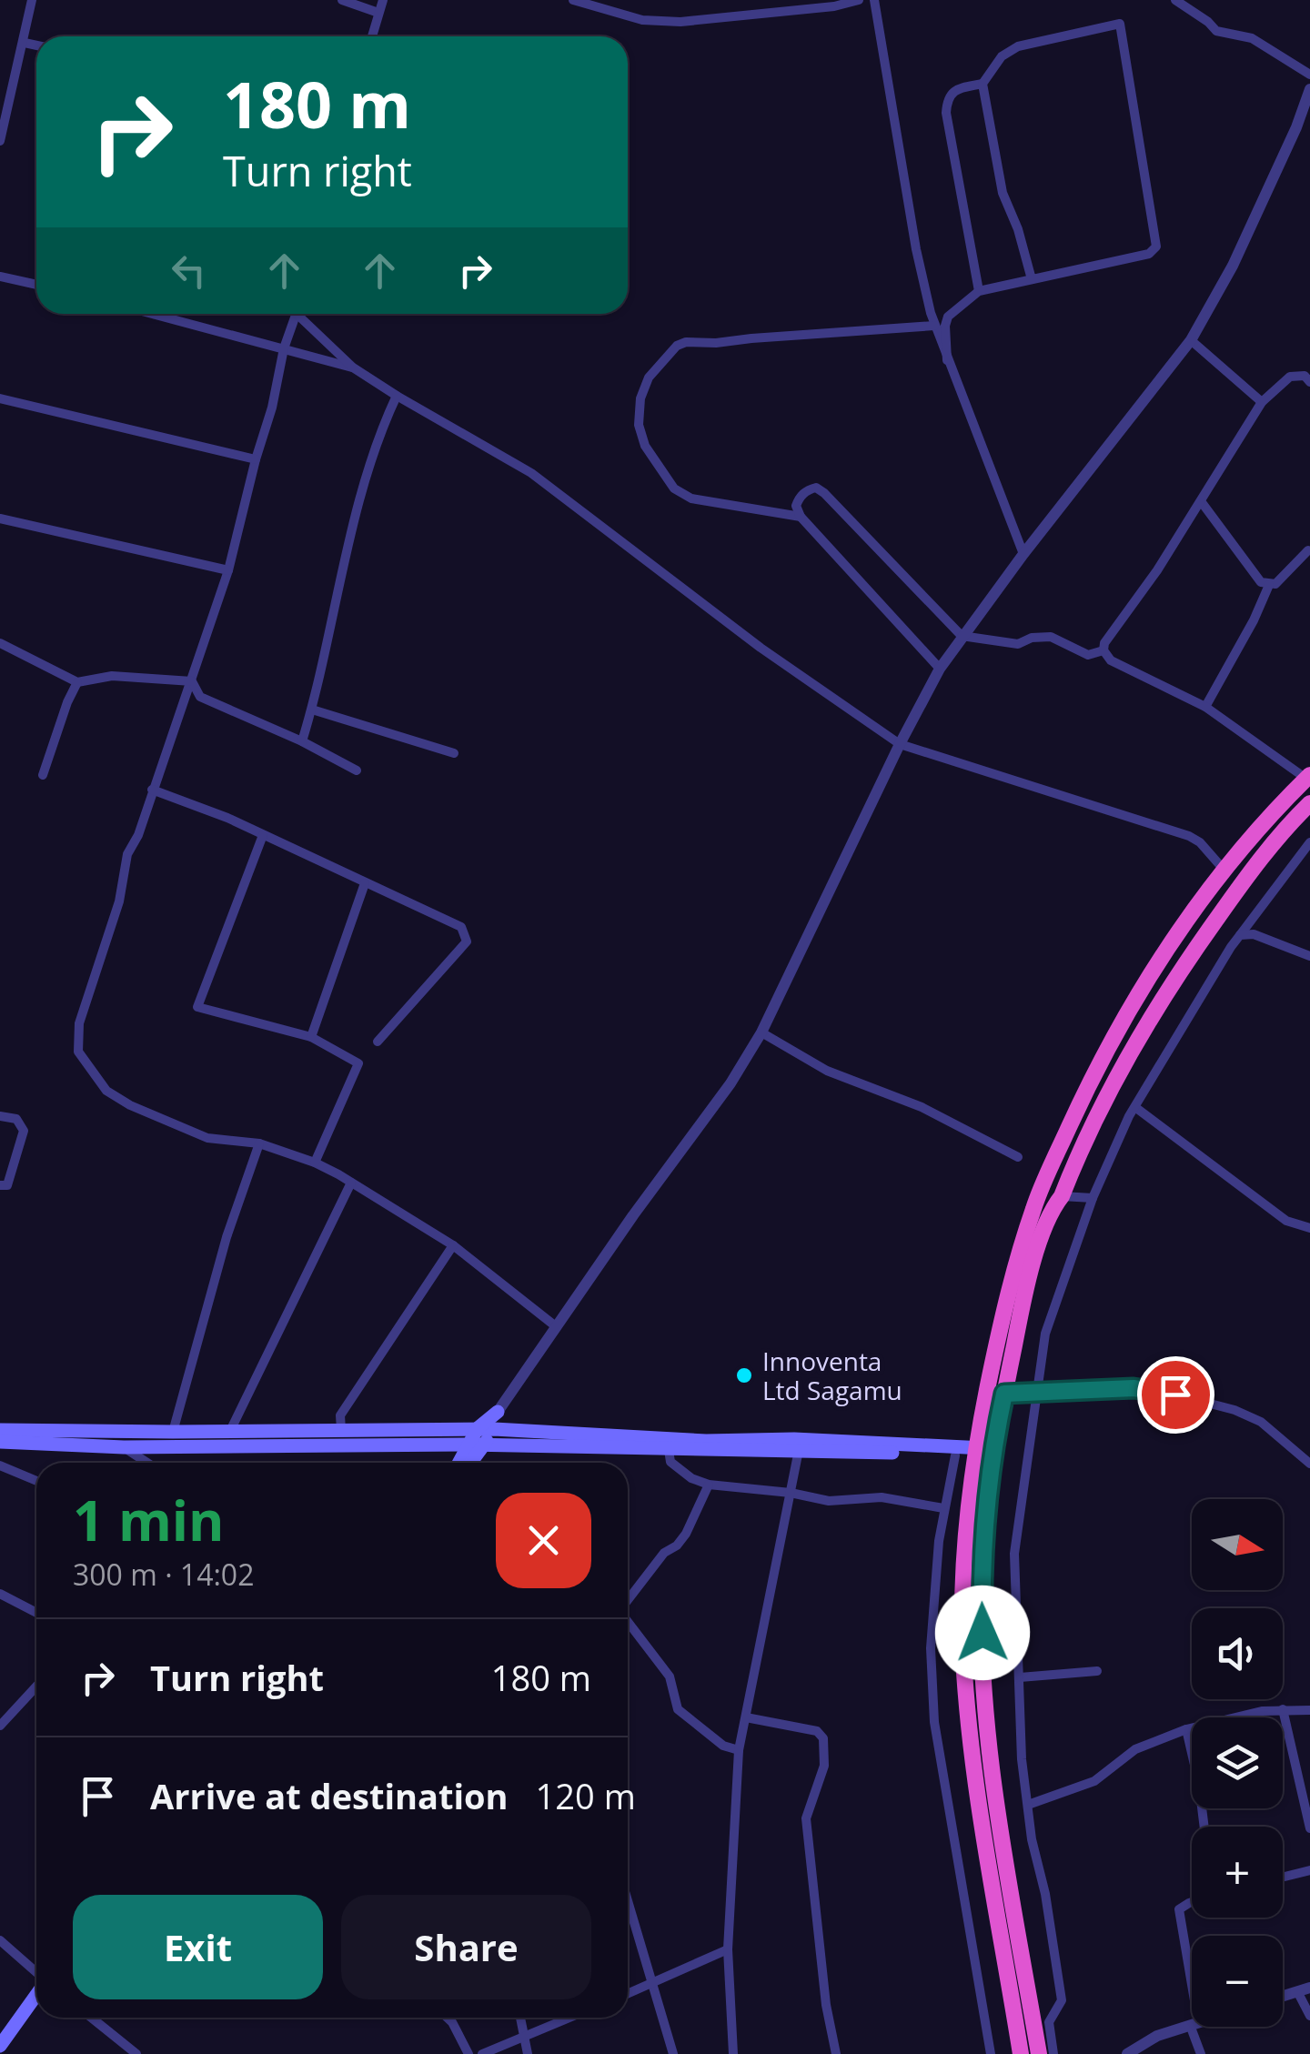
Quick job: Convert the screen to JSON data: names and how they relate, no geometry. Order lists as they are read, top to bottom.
{
  "places": ["Innoventa Ltd Sagamu"],
  "north": "right",
  "page": {
    "turn": ["180 m", "Turn right"],
    "heading": ["1 min", "300 m · 14:02"],
    "map_buttons": ["+", "−"],
    "list": [
      {
        "name": "Turn right",
        "value": "180 m"
      },
      {
        "name": "Arrive at destination",
        "value": "120 m"
      }
    ],
    "buttons": ["Exit", "Share"]
  }
}
